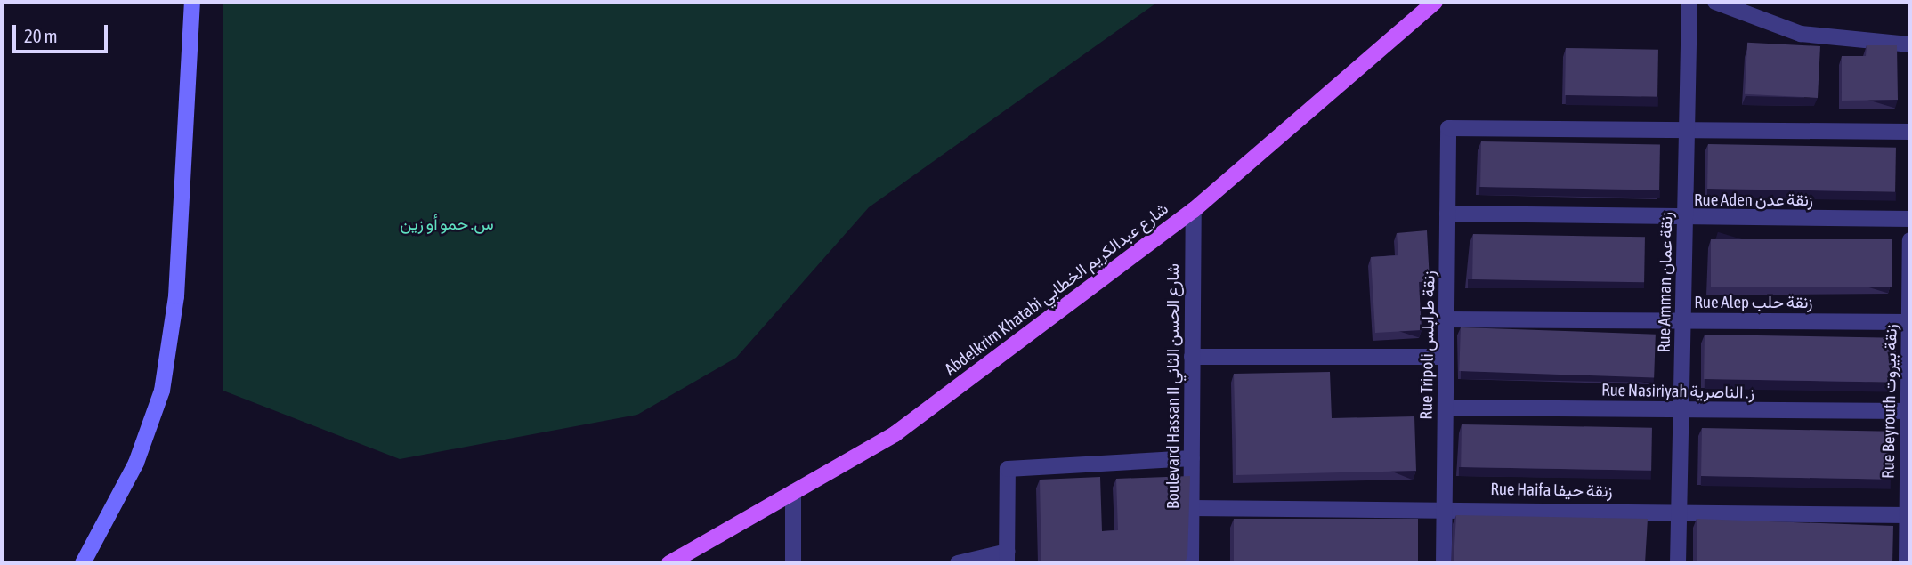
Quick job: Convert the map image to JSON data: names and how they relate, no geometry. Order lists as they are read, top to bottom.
{
  "streets": {
    "main road": ["Abdelkrim Khatabi شارع عبدالكريم الخطابي"],
    "street": [
      "Rue Aden زنقة عدن",
      "Rue Amman زنقة عمان",
      "Rue Alep زنقة حلب",
      "Rue Tripoli زنقة طرابلس",
      "Boulevard Hassan II شارع الحسن الثاني",
      "Rue Nasiriyah ز. الناصرية",
      "Rue Beyrouth زنقة بيروت",
      "Rue Haifa زنقة حيفا"
    ]
  },
  "crossings": [
    ["Rue Aden زنقة عدن", "Rue Amman زنقة عمان"],
    ["Rue Aden زنقة عدن", "Rue Tripoli زنقة طرابلس"],
    ["Rue Amman زنقة عمان", "Rue Alep زنقة حلب"],
    ["Rue Amman زنقة عمان", "Rue Tripoli زنقة طرابلس"],
    ["Rue Amman زنقة عمان", "Rue Nasiriyah ز. الناصرية"],
    ["Rue Amman زنقة عمان", "Rue Haifa زنقة حيفا"],
    ["Abdelkrim Khatabi شارع عبدالكريم الخطابي", "Boulevard Hassan II شارع الحسن الثاني"],
    ["Rue Alep زنقة حلب", "Rue Tripoli زنقة طرابلس"],
    ["Rue Alep زنقة حلب", "Rue Beyrouth زنقة بيروت"],
    ["Rue Tripoli زنقة طرابلس", "Rue Nasiriyah ز. الناصرية"],
    ["Rue Tripoli زنقة طرابلس", "Rue Haifa زنقة حيفا"],
    ["Boulevard Hassan II شارع الحسن الثاني", "Rue Haifa زنقة حيفا"],
    ["Rue Nasiriyah ز. الناصرية", "Rue Beyrouth زنقة بيروت"],
    ["Rue Beyrouth زنقة بيروت", "Rue Haifa زنقة حيفا"]
  ],
  "parks": ["س. حمو أو زين"],
  "scale_bar": "20 m"
}
